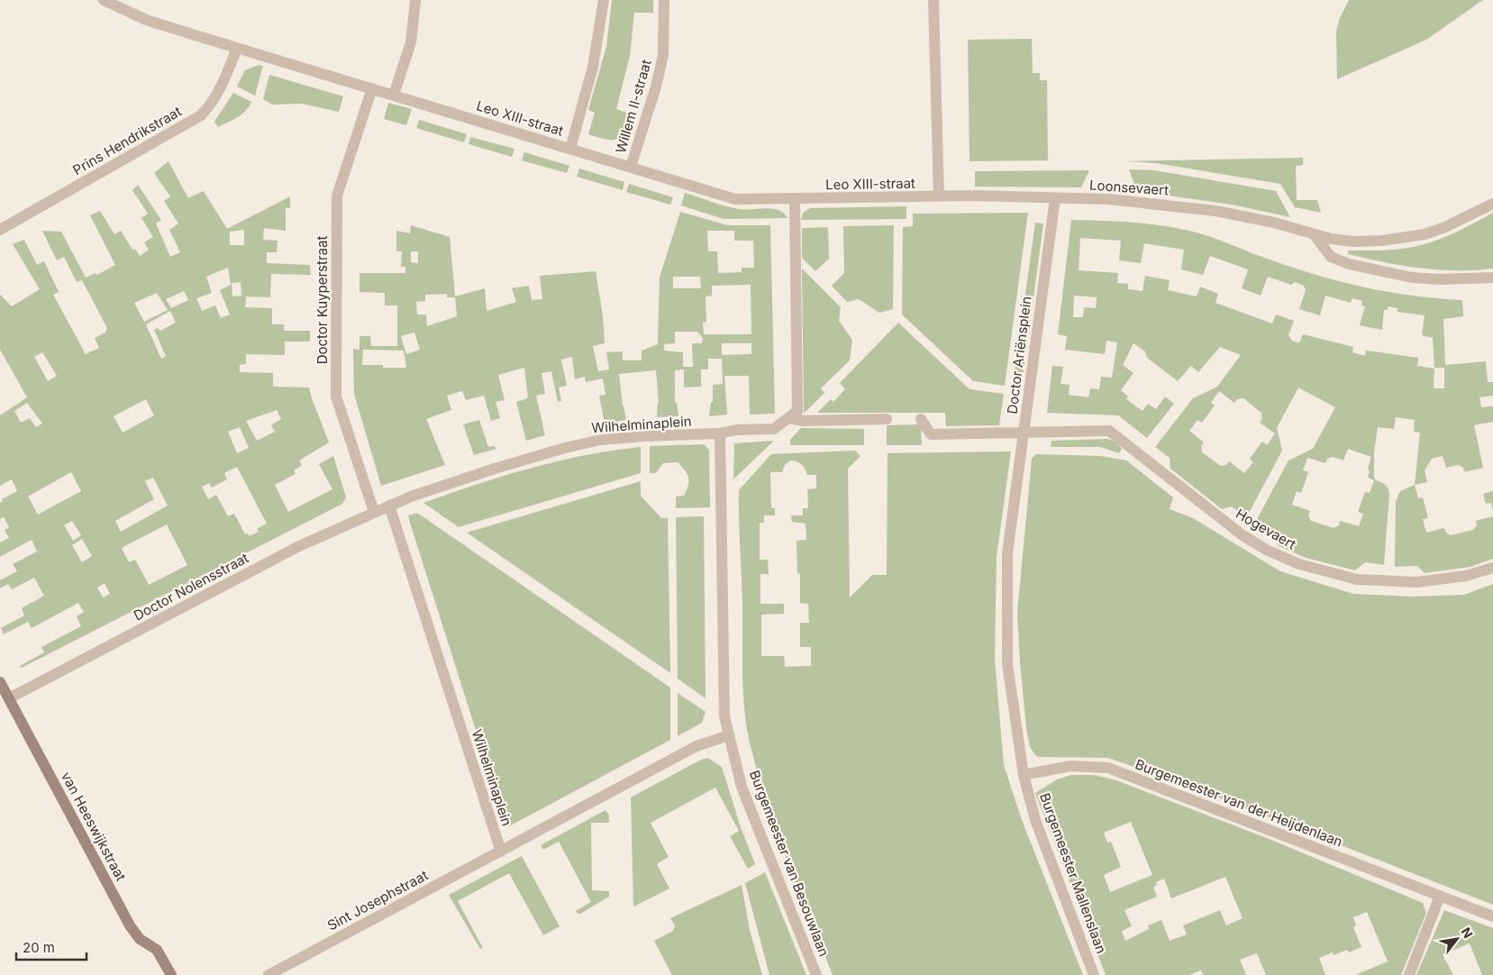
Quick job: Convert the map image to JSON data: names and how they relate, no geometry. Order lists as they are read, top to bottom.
{
  "streets": {
    "street": [
      "Willem II-straat",
      "Leo XIII-straat",
      "Prins Hendrikstraat",
      "Loonsevaert",
      "Doctor Kuyperstraat",
      "Doctor Ariënsplein",
      "Wilhelminaplein",
      "Hogevaert",
      "Doctor Nolensstraat",
      "Burgemeester van der Heijdenlaan",
      "van Heeswijkstraat",
      "Burgemeester van Besouwlaan",
      "Burgemeester Mallenslaan",
      "Sint Josephstraat"
    ]
  },
  "crossings": [
    ["Willem II-straat", "Leo XIII-straat"],
    ["Leo XIII-straat", "Prins Hendrikstraat"],
    ["Leo XIII-straat", "Loonsevaert"],
    ["Leo XIII-straat", "Doctor Kuyperstraat"],
    ["Loonsevaert", "Doctor Ariënsplein"],
    ["Doctor Kuyperstraat", "Doctor Nolensstraat"],
    ["Doctor Ariënsplein", "Hogevaert"],
    ["Doctor Ariënsplein", "Burgemeester Mallenslaan"],
    ["Wilhelminaplein", "Doctor Nolensstraat"],
    ["Wilhelminaplein", "Burgemeester van Besouwlaan"],
    ["Wilhelminaplein", "Sint Josephstraat"],
    ["Hogevaert", "Burgemeester Mallenslaan"],
    ["Doctor Nolensstraat", "van Heeswijkstraat"],
    ["Burgemeester van der Heijdenlaan", "Burgemeester Mallenslaan"]
  ],
  "scale_bar": "20 m",
  "north": "top right"
}
